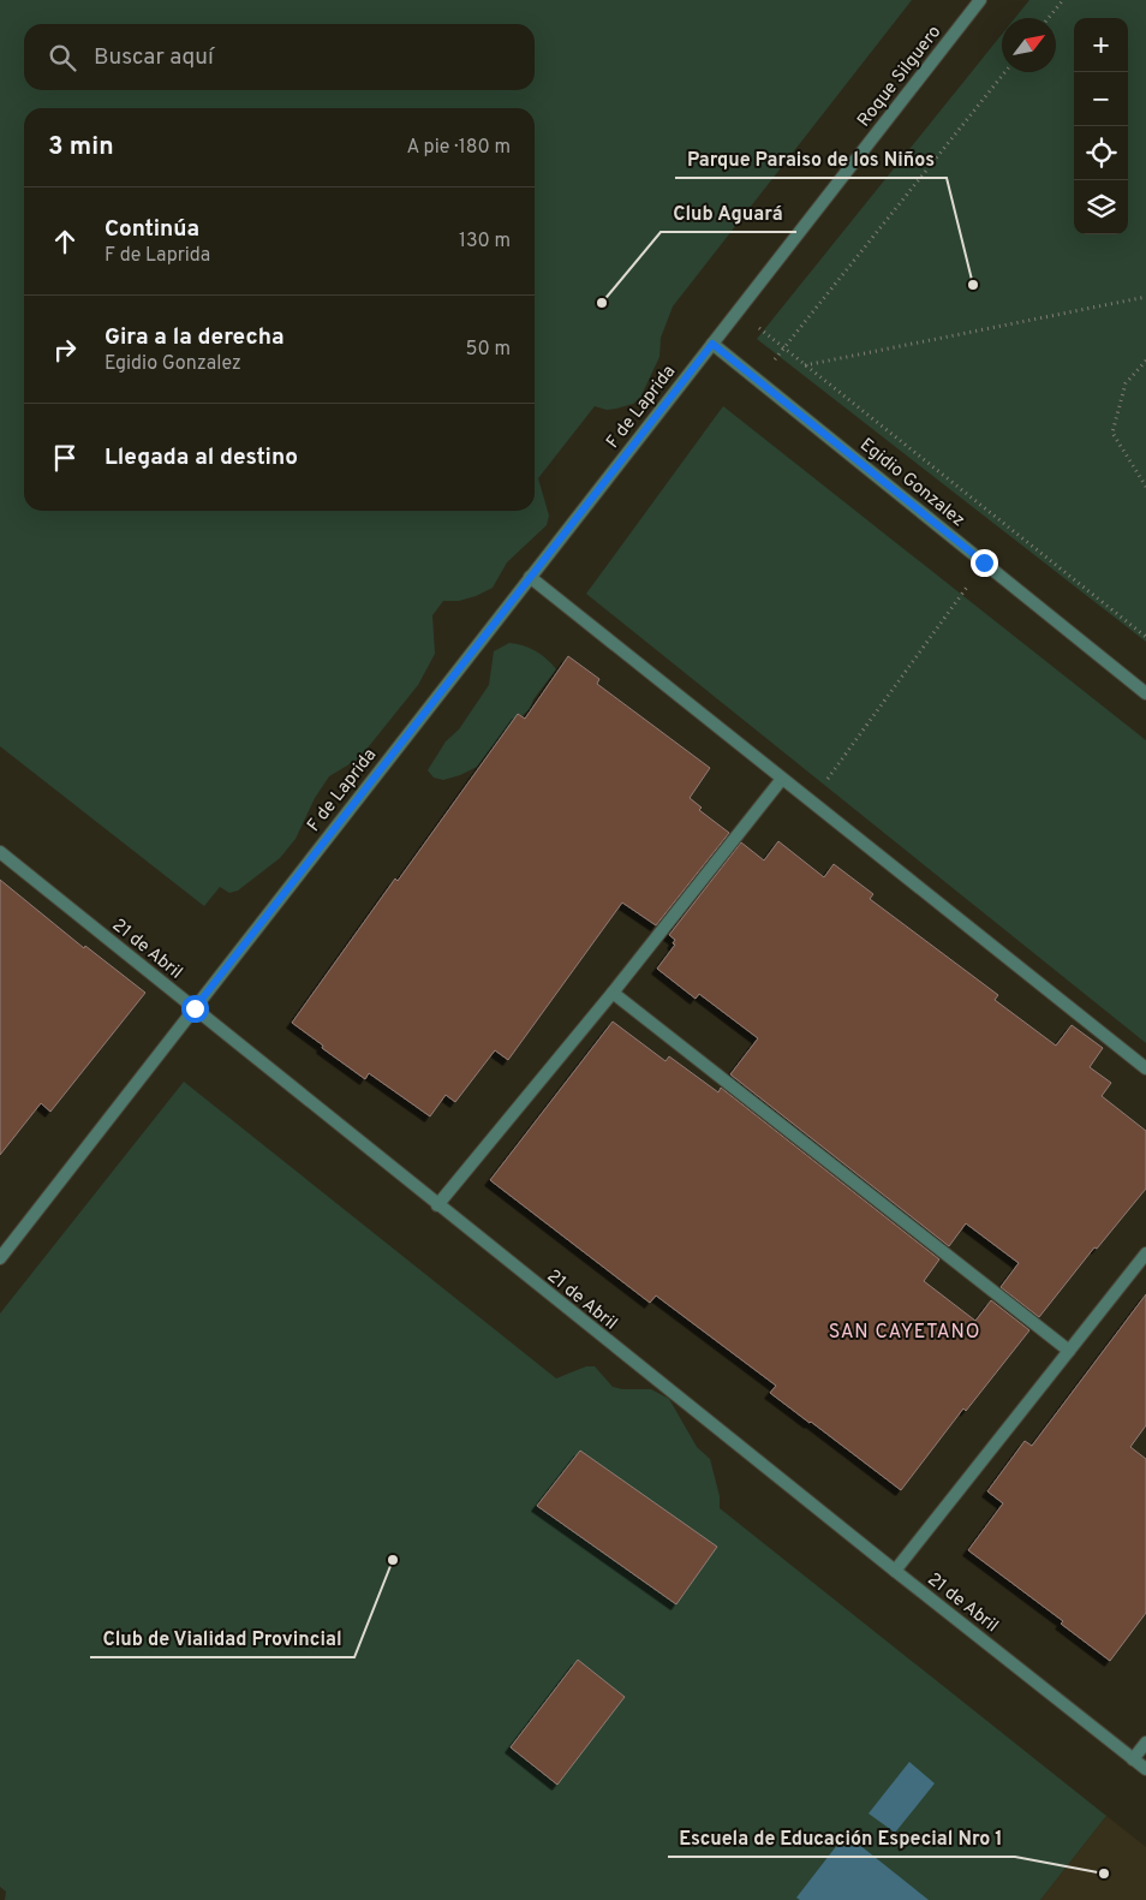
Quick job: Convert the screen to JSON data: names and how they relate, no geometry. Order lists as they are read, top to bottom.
{
  "streets": {
    "street": [
      "Roque Silguero",
      "F de Laprida",
      "Egidio Gonzalez",
      "21 de Abril"
    ]
  },
  "crossings": [
    ["Roque Silguero", "F de Laprida"],
    ["Roque Silguero", "Egidio Gonzalez"],
    ["F de Laprida", "Egidio Gonzalez"],
    ["F de Laprida", "21 de Abril"]
  ],
  "districts": ["SAN CAYETANO"],
  "places": [
    "Parque Paraiso de los Niños",
    "Club Aguará",
    "Club de Vialidad Provincial",
    "Escuela de Educación Especial Nro 1"
  ],
  "north": "top right",
  "page": {
    "map_buttons": ["+", "−"],
    "search": "Buscar aquí",
    "heading": ["3 min", "A pie · 180 m"],
    "list": [
      ["Continúa", "F de Laprida", "130 m"],
      ["Gira a la derecha", "Egidio Gonzalez", "50 m"],
      "Llegada al destino"
    ]
  }
}
